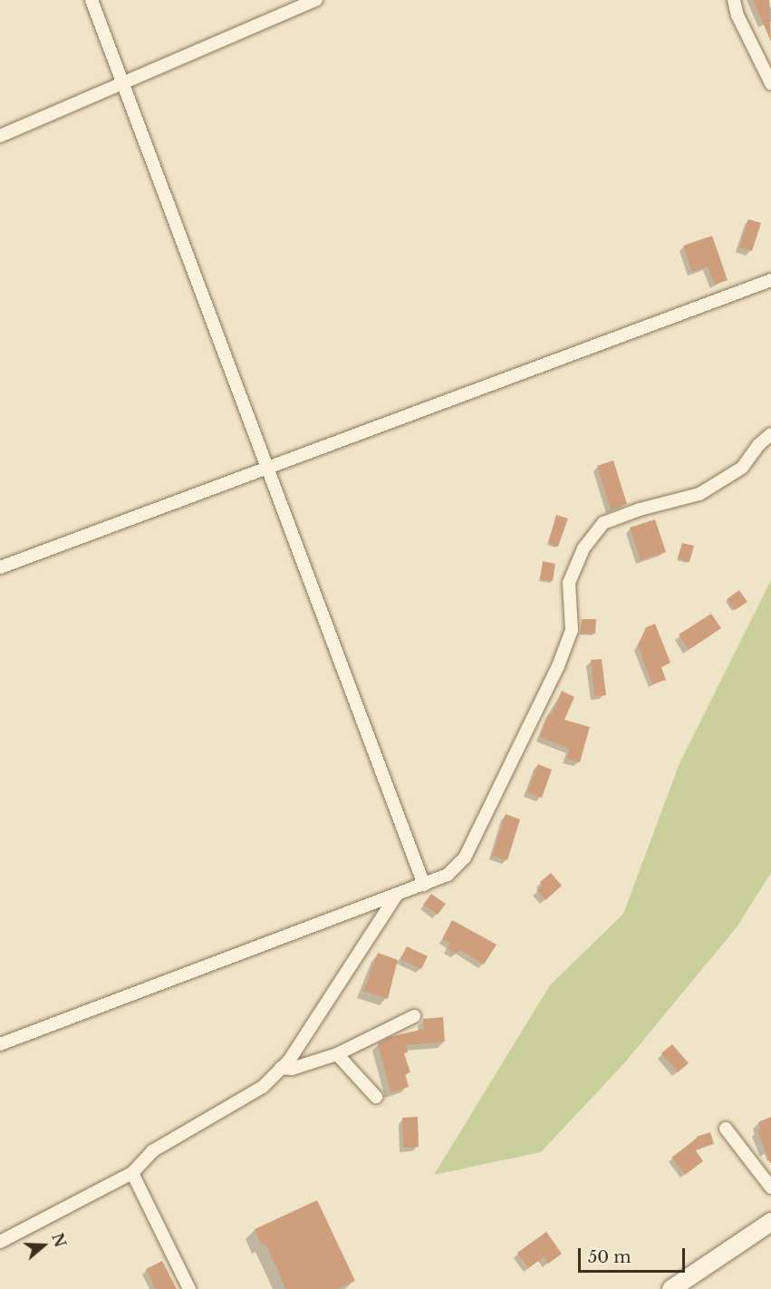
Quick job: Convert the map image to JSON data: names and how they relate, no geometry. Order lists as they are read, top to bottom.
{
  "scale_bar": "50 m",
  "north": "right"
}
